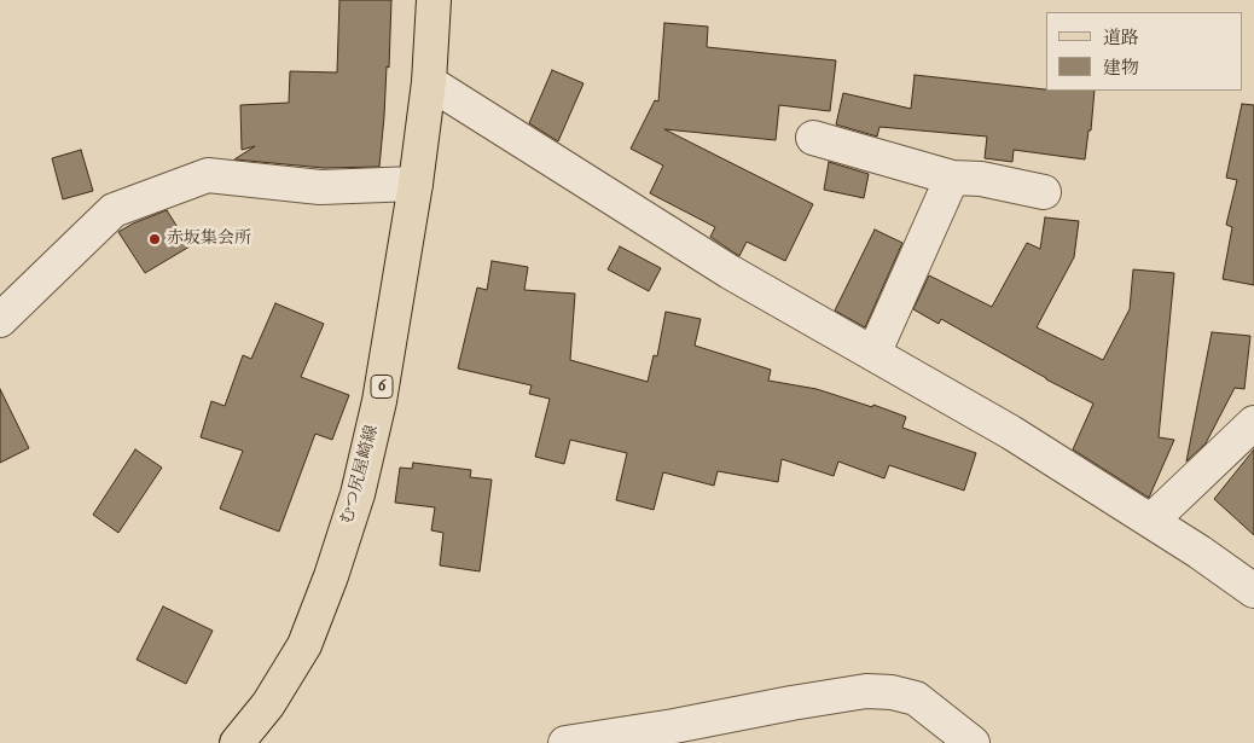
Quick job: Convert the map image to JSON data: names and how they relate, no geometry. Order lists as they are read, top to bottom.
{
  "streets": {
    "main road": ["6", "むつ尻屋崎線"]
  },
  "places": ["赤坂集会所"],
  "legend": ["道路", "建物"]
}
